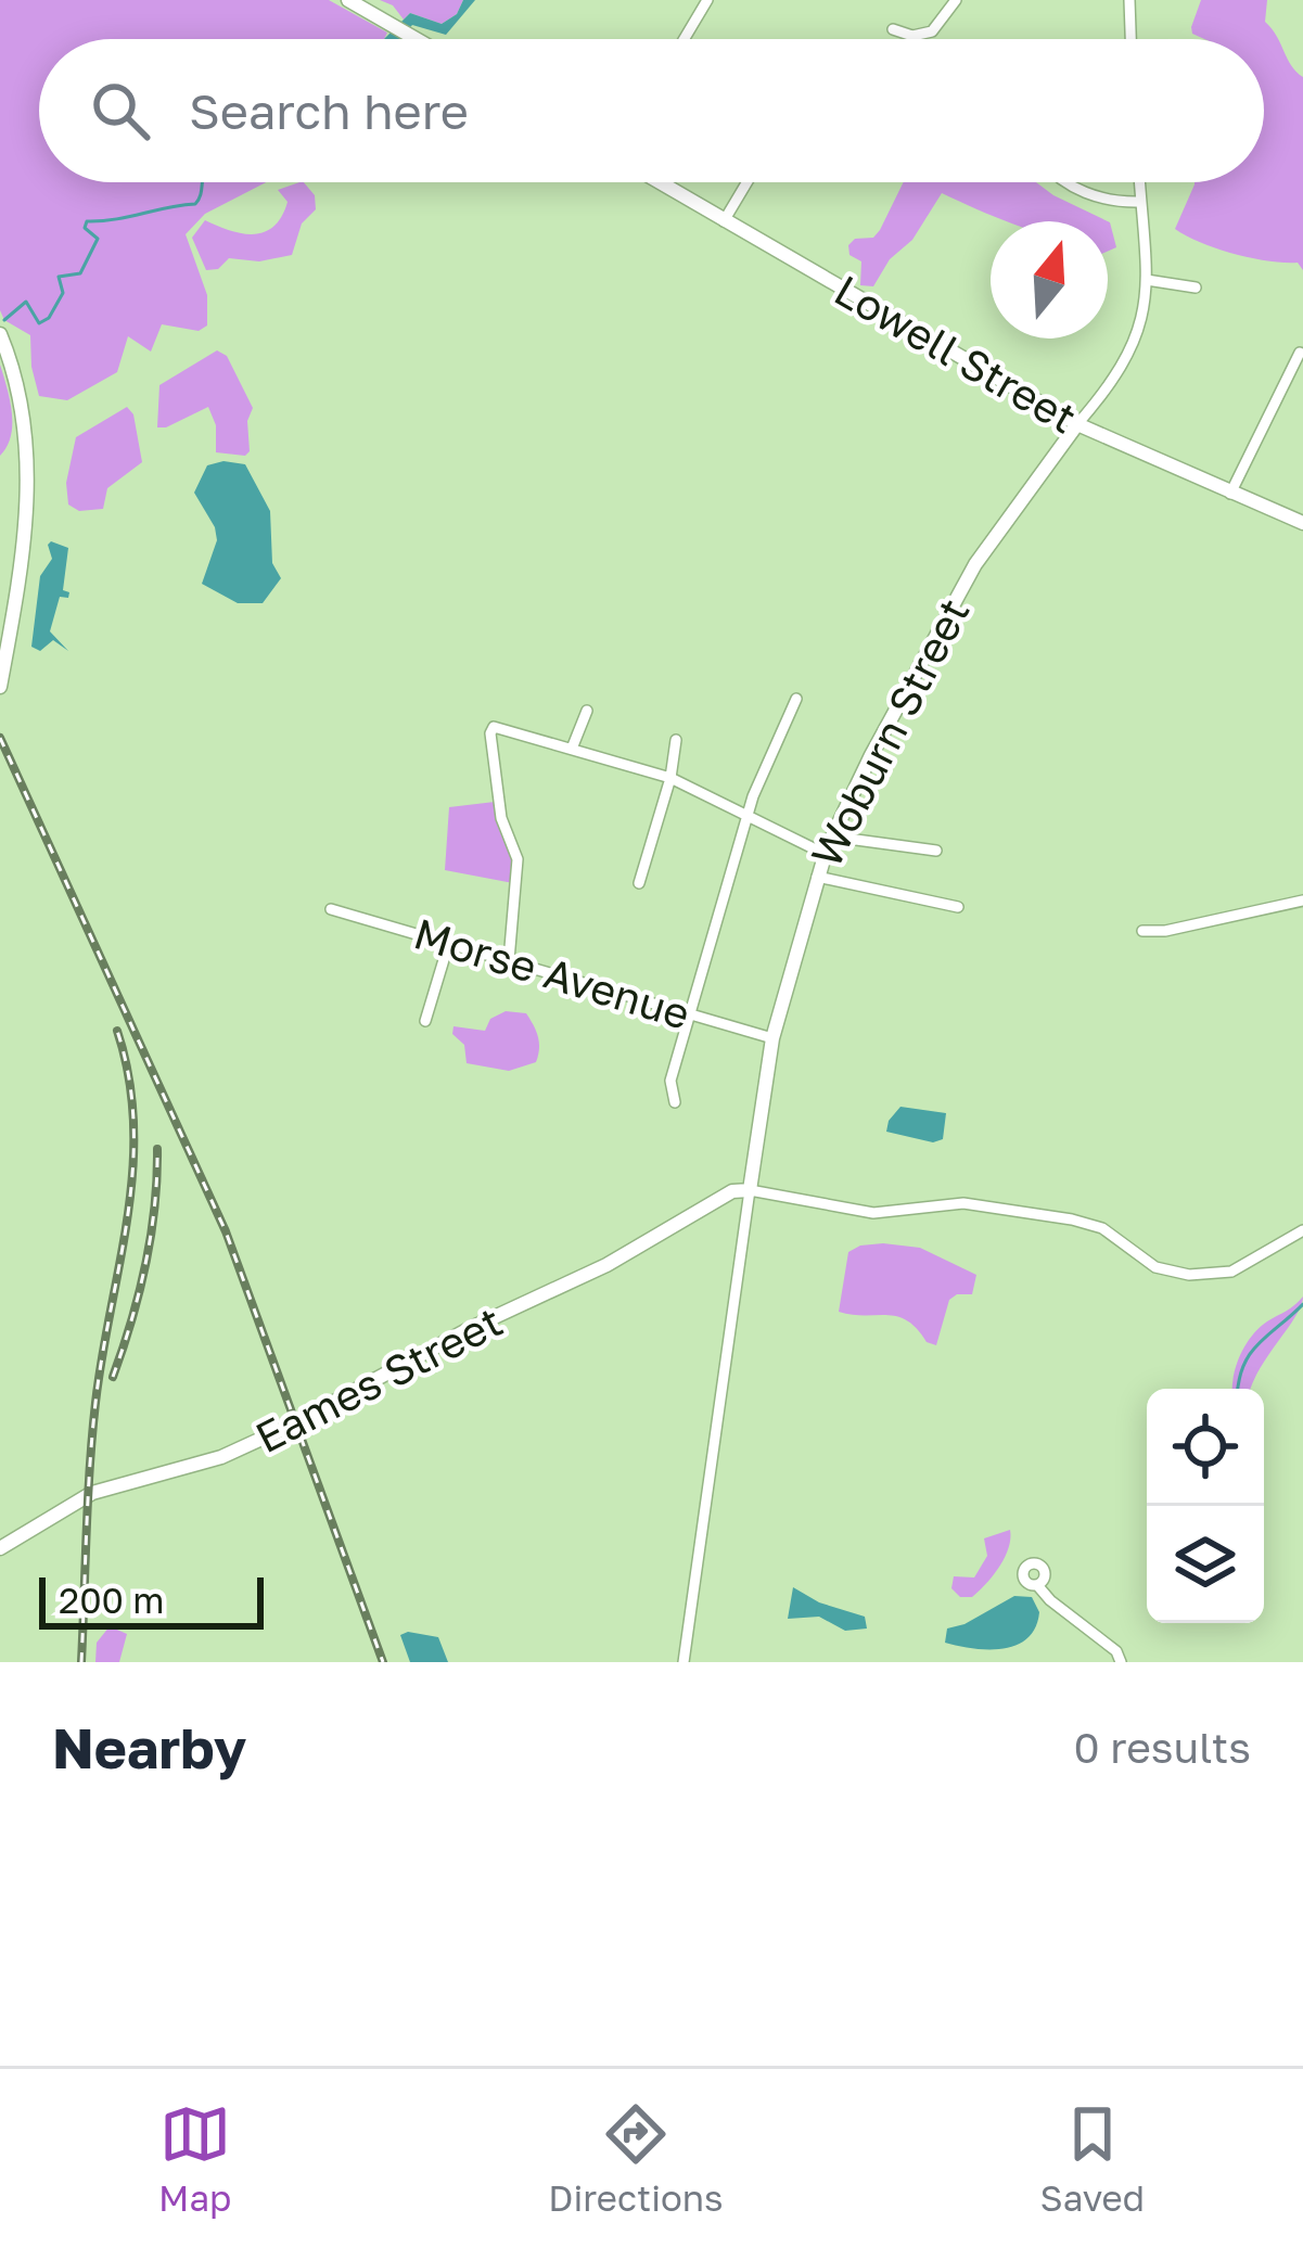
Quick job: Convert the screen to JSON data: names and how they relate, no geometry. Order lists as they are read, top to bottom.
{
  "streets": {
    "main road": ["Lowell Street", "Woburn Street", "Eames Street"],
    "street": ["Morse Avenue"]
  },
  "crossings": [
    ["Lowell Street", "Woburn Street"],
    ["Woburn Street", "Morse Avenue"],
    ["Woburn Street", "Eames Street"]
  ],
  "scale_bar": "200 m",
  "north": "top",
  "page": {
    "search": "Search here",
    "scale": "200 m",
    "heading": ["Nearby", "0 results"],
    "nav": ["Map", "Directions", "Saved"]
  }
}
